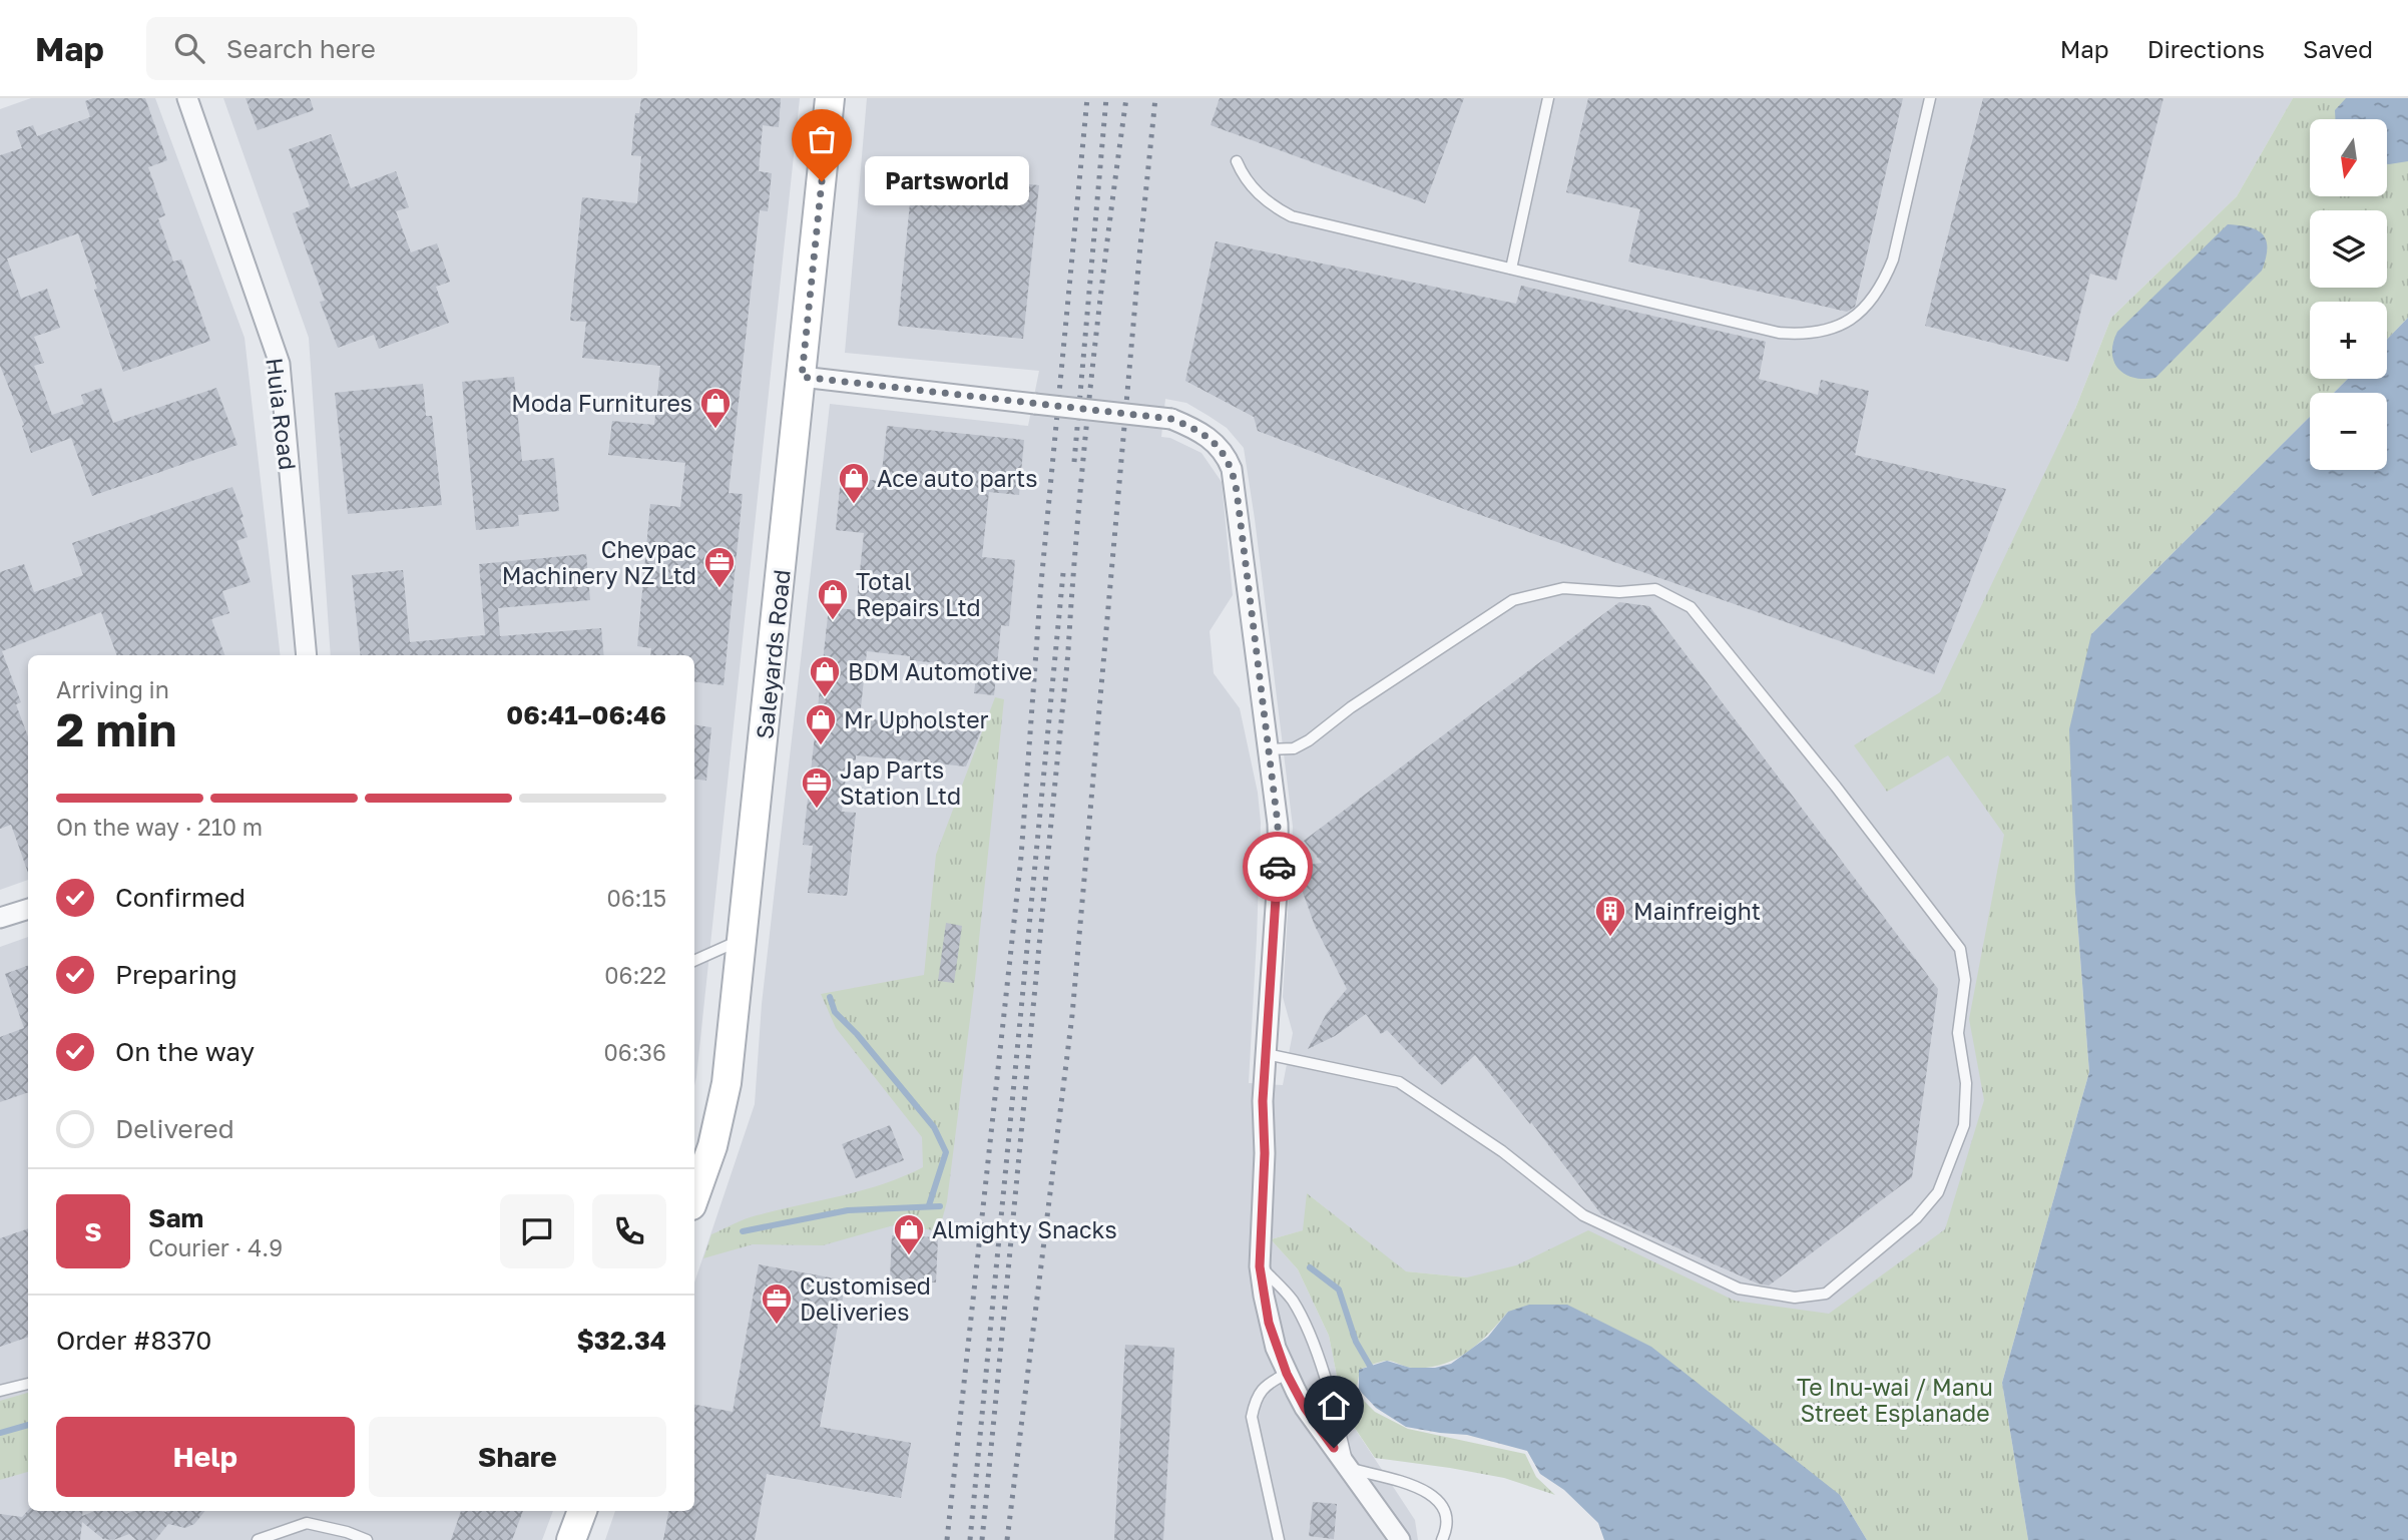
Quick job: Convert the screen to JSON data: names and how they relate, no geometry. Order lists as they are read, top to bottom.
{
  "streets": {
    "main road": ["Saleyards Road"],
    "street": ["Huia Road"]
  },
  "parks": ["Te Inu-wai / Manu Street Esplanade"],
  "places": {
    "other": ["Partsworld"],
    "shop": [
      "Moda Furnitures",
      "Ace auto parts",
      "Total Repairs Ltd",
      "BDM Automotive",
      "Mr Upholster",
      "Almighty Snacks"
    ],
    "office": ["Chevpac Machinery NZ Ltd", "Jap Parts Station Ltd", "Customised Deliveries"],
    "building": ["Mainfreight"]
  },
  "north": "bottom",
  "page": {
    "header": "Map",
    "search": "Search here",
    "nav": ["Map", "Directions", "Saved"],
    "map_buttons": ["+", "−"],
    "bubble": "Partsworld",
    "heading": ["2 min", "Arriving in", "06:41–06:46"],
    "panel": [
      "Sam",
      "Courier · 4.9",
      "Order #8370",
      "$32.34"
    ],
    "bar": "On the way · 210 m",
    "list": [
      ["Confirmed", "06:15"],
      ["Preparing", "06:22"],
      ["On the way", "06:36"],
      "Delivered"
    ],
    "round": "S",
    "buttons": ["Help", "Share"]
  }
}
